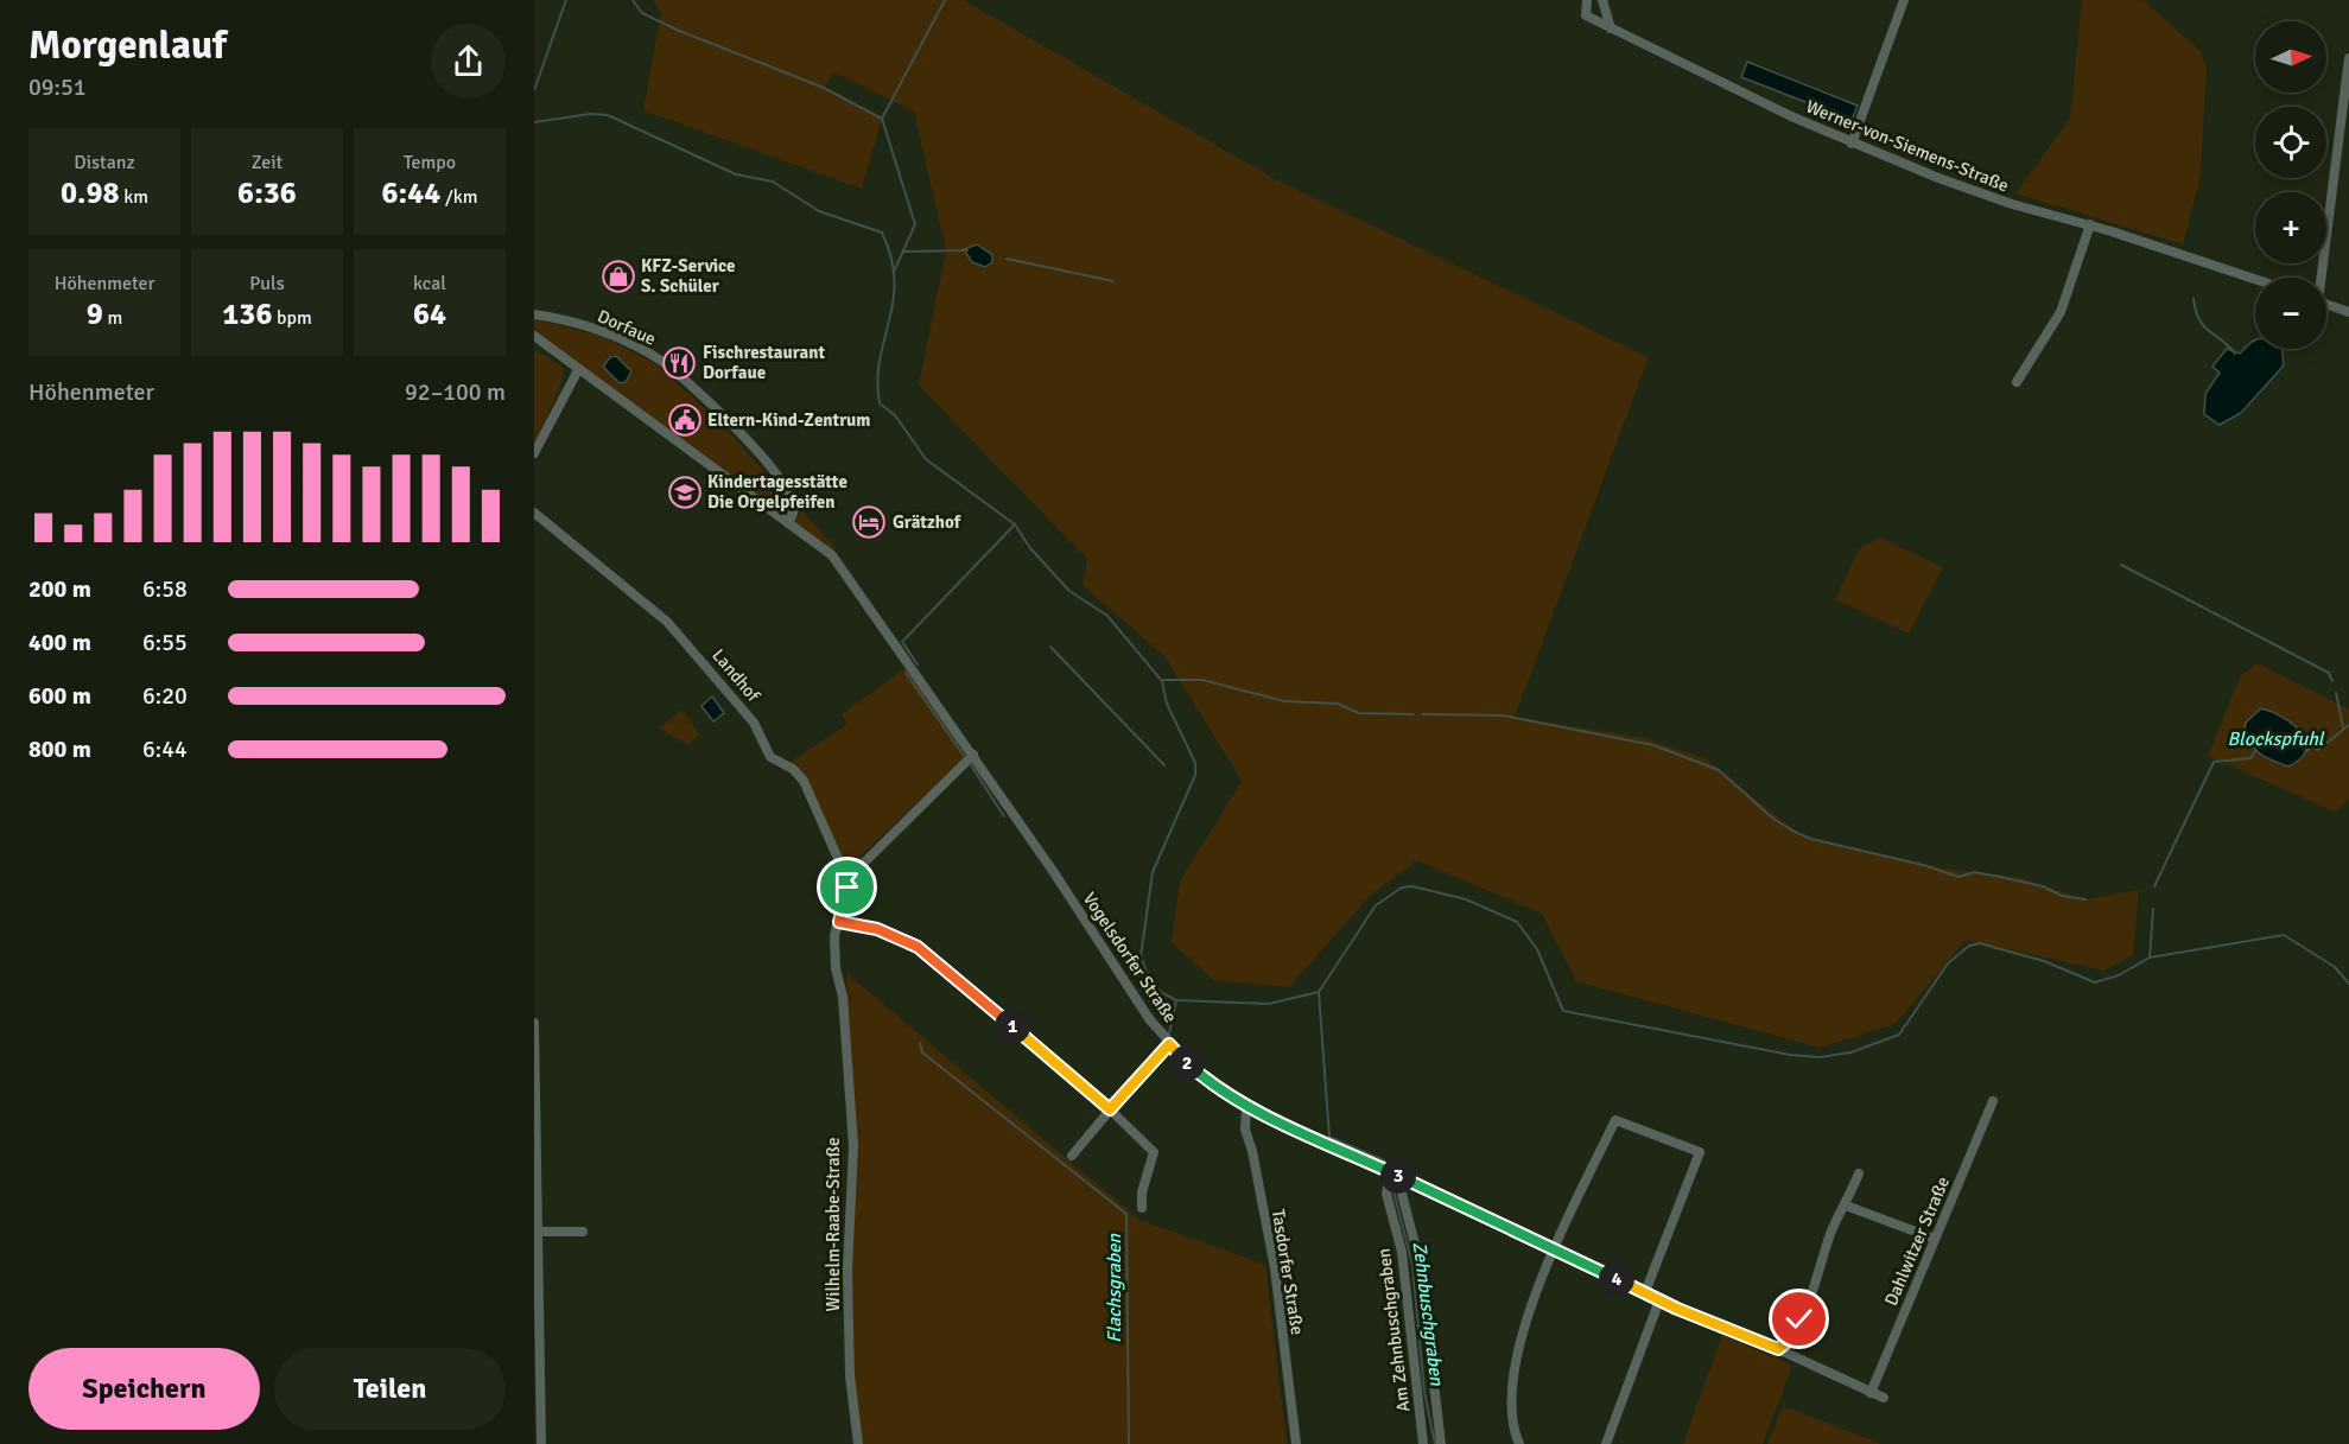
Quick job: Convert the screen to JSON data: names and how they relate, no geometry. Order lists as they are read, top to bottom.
{
  "streets": {
    "street": [
      "Werner-von-Siemens-Straße",
      "Dorfaue",
      "Landhof",
      "Vogelsdorfer Straße",
      "Wilhelm-Raabe-Straße",
      "Dahlwitzer Straße",
      "Tasdorfer Straße",
      "Am Zehnbuschgraben"
    ]
  },
  "crossings": [
    ["Landhof", "Wilhelm-Raabe-Straße"],
    ["Vogelsdorfer Straße", "Dahlwitzer Straße"],
    ["Vogelsdorfer Straße", "Tasdorfer Straße"],
    ["Vogelsdorfer Straße", "Am Zehnbuschgraben"]
  ],
  "water": ["Blockspfuhl", "Flachsgraben", "Zehnbuschgraben"],
  "places": {
    "shop": ["KFZ-Service S. Schüler"],
    "restaurant": ["Fischrestaurant Dorfaue"],
    "public building": ["Eltern-Kind-Zentrum"],
    "school or university": ["Kindertagesstätte Die Orgelpfeifen"],
    "hotel": ["Grätzhof"]
  },
  "north": "right",
  "page": {
    "heading": ["Morgenlauf", "09:51"],
    "map_buttons": ["+", "−"],
    "stats": [
      ["Distanz", "0.98 km"],
      ["Zeit", "6:36"],
      ["Tempo", "6:44 /km"],
      ["Höhenmeter", "9 m"],
      ["Puls", "136 bpm"],
      ["kcal", "64"]
    ],
    "chart": ["Höhenmeter", "92–100 m"],
    "list": [
      {
        "name": "200 m",
        "note": "6:58"
      },
      {
        "name": "400 m",
        "note": "6:55"
      },
      {
        "name": "600 m",
        "note": "6:20"
      },
      {
        "name": "800 m",
        "note": "6:44"
      }
    ],
    "pins": [
      "1",
      "2",
      "3",
      "4"
    ],
    "buttons": ["Speichern", "Teilen"]
  }
}
